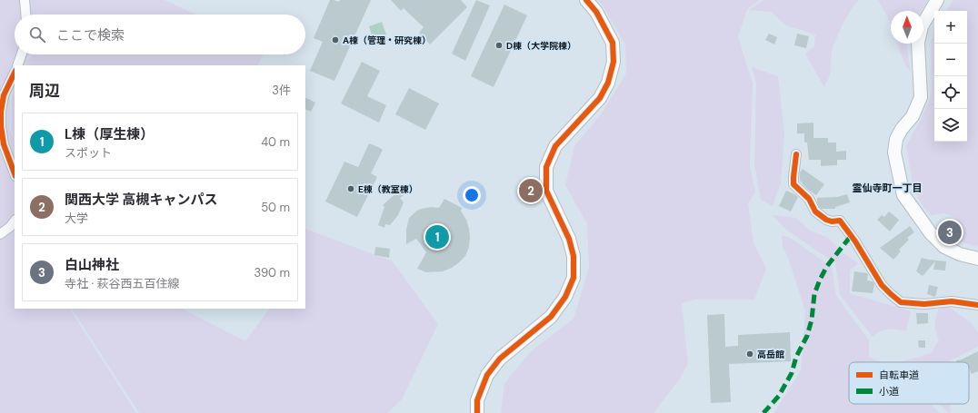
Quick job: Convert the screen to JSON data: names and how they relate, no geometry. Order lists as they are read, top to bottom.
{
  "districts": ["霊仙寺町一丁目"],
  "places": [
    "A棟（管理・研究棟）",
    "D棟（大学院棟）",
    "E棟（教室棟）",
    "高岳館"
  ],
  "legend": ["自転車道", "小道"],
  "north": "top",
  "page": {
    "map_buttons": ["+", "−"],
    "search": "ここで検索",
    "heading": ["周辺", "3件"],
    "list": [
      {
        "mark": "1",
        "name": "L棟（厚生棟）",
        "note": "スポット",
        "value": "40 m"
      },
      {
        "mark": "2",
        "name": "関西大学 高槻キャンパス",
        "note": "大学",
        "value": "50 m"
      },
      {
        "mark": "3",
        "name": "白山神社",
        "note": "寺社 · 萩谷西五百住線",
        "value": "390 m"
      }
    ],
    "pins": ["2", "3", "1"]
  }
}
